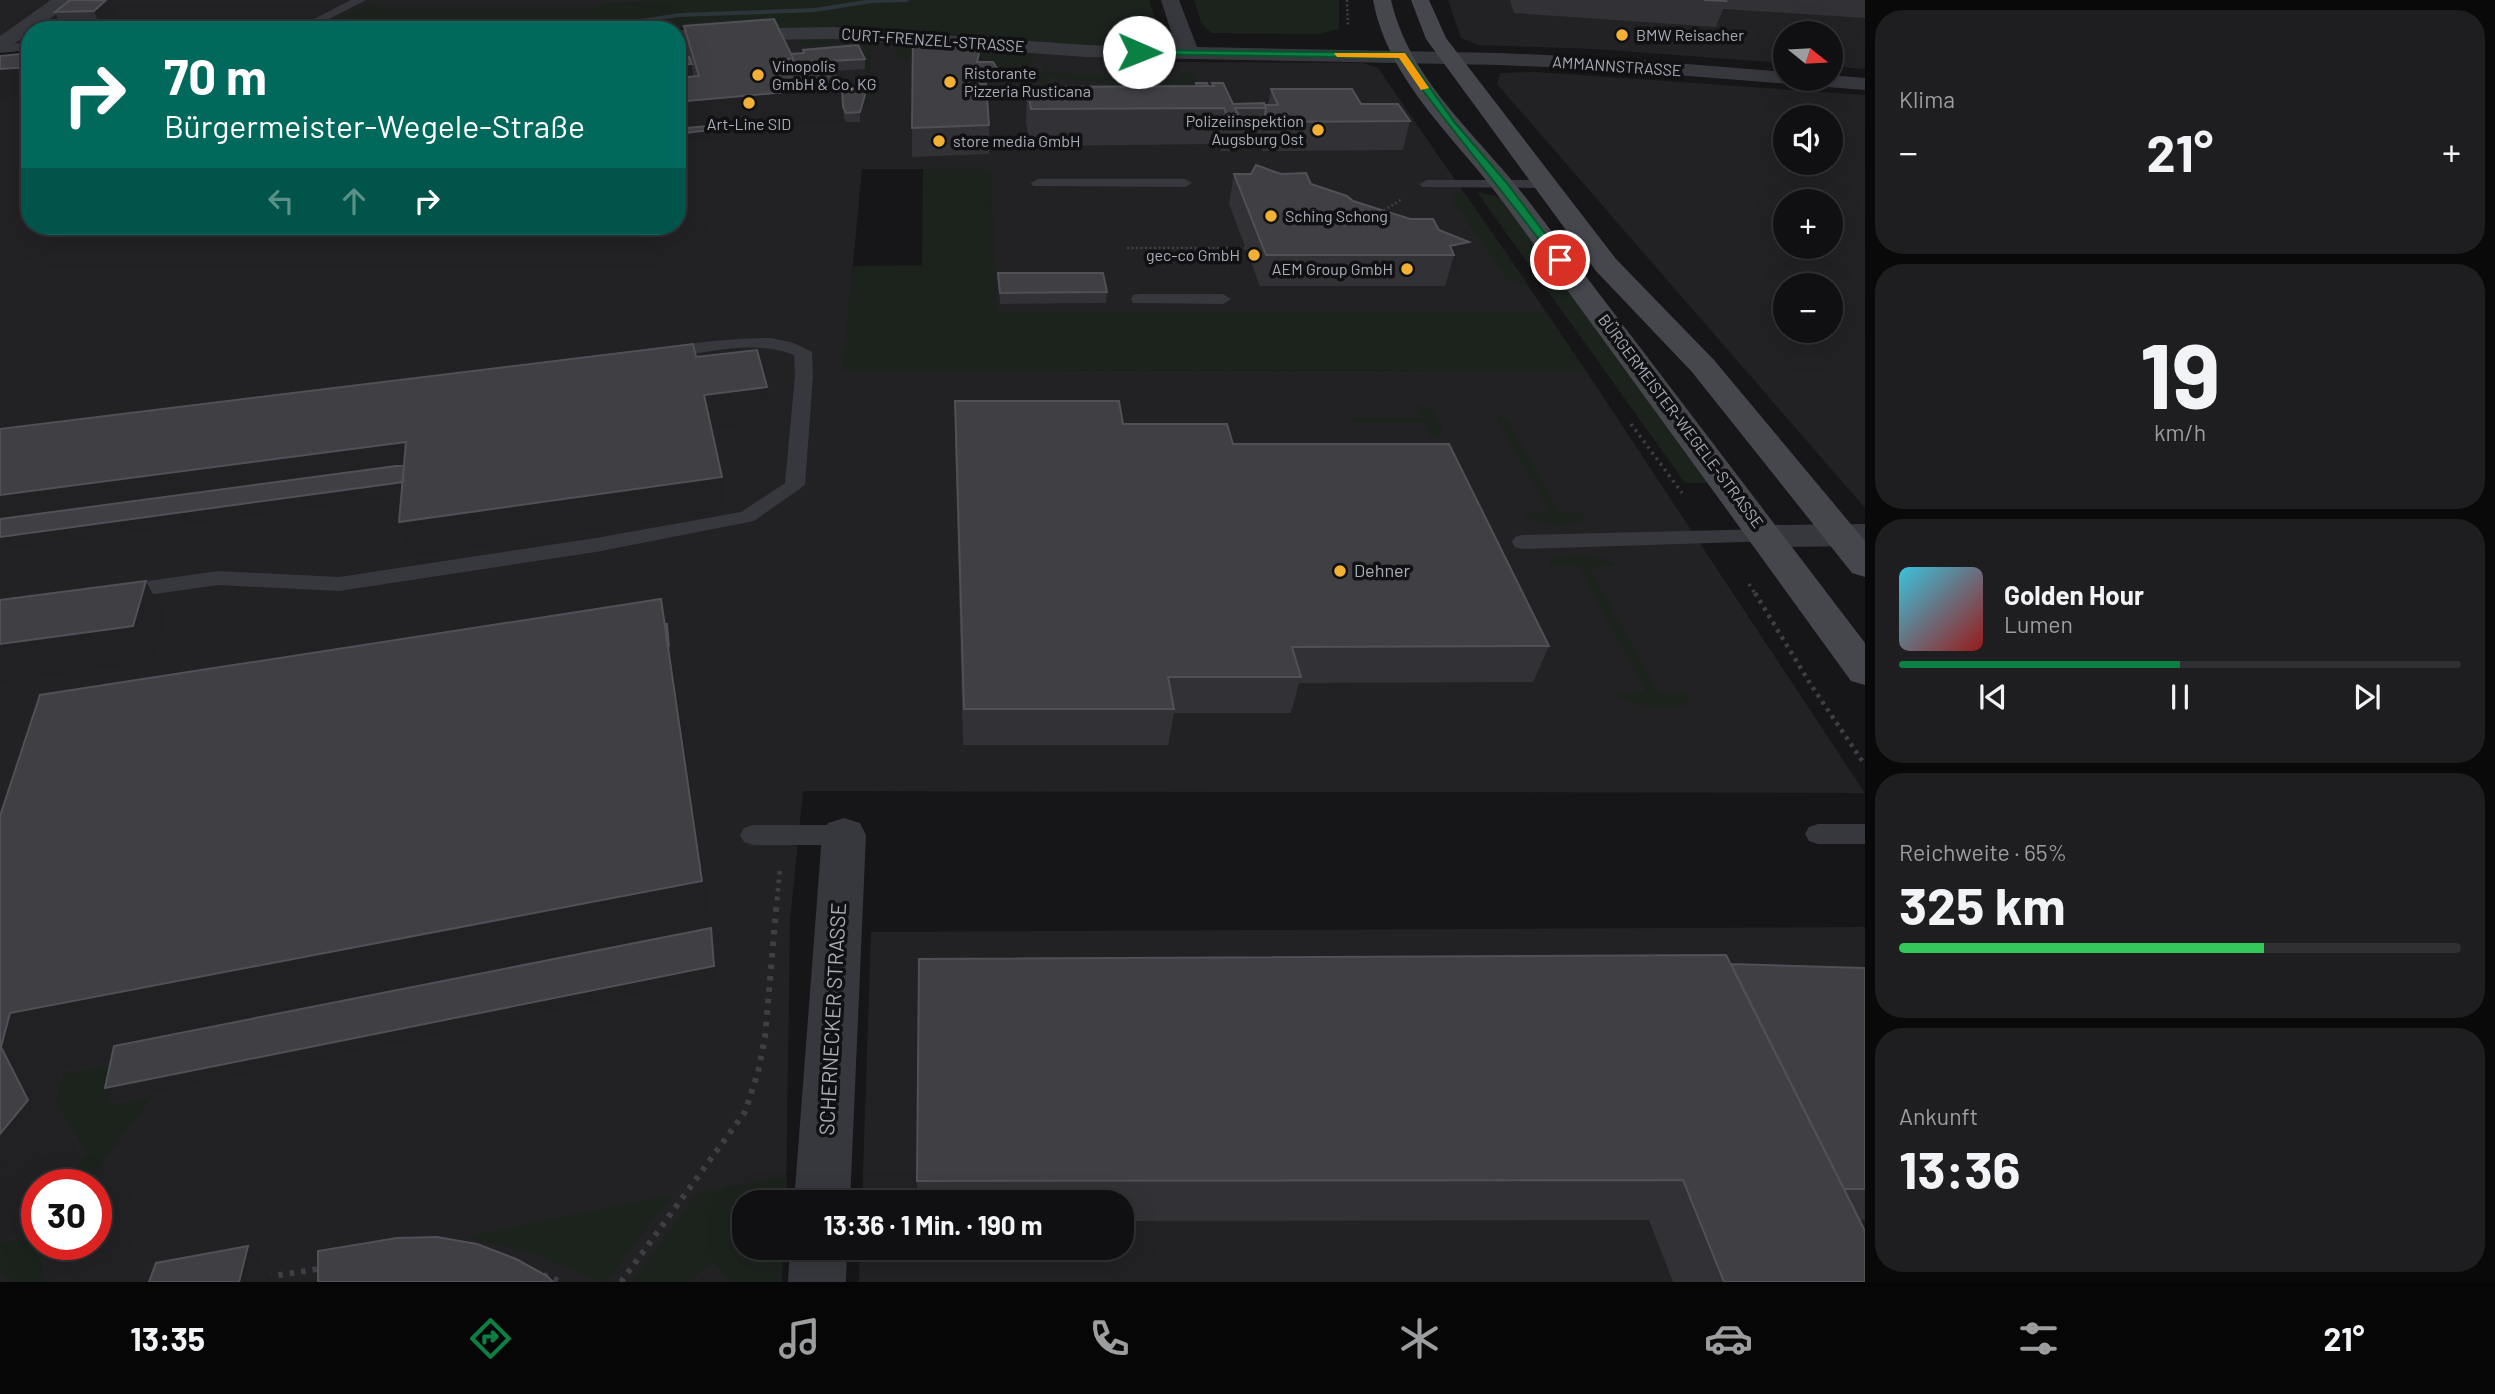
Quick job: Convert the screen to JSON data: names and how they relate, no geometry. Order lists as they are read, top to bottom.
{
  "streets": {
    "main road": ["BÜRGERMEISTER-WEGELE-STRASSE"],
    "street": ["CURT-FRENZEL-STRASSE", "AMMANNSTRASSE", "SCHERNECKER STRASSE"]
  },
  "crossings": [
    ["CURT-FRENZEL-STRASSE", "AMMANNSTRASSE"],
    ["CURT-FRENZEL-STRASSE", "BÜRGERMEISTER-WEGELE-STRASSE"]
  ],
  "places": [
    "BMW Reisacher",
    "Vinopolis GmbH & Co. KG",
    "Ristorante Pizzeria Rusticana",
    "Art-Line SID",
    "Polizeiinspektion Augsburg Ost",
    "store media GmbH",
    "Sching Schong",
    "gec-co GmbH",
    "AEM Group GmbH",
    "Dehner"
  ],
  "north": "right",
  "page": {
    "tile": [
      "Klima",
      ["19", "km/h"],
      ["Reichweite · 65%", "325 km"],
      ["Ankunft", "13:36"]
    ],
    "map_buttons": ["+", "−"],
    "turn": ["70 m", "Bürgermeister-Wegele-Straße"],
    "heat": ["−", "21°", "+"],
    "song": ["Golden Hour", "Lumen"],
    "limit": "30",
    "trip": "13:36 · 1 Min. · 190 m",
    "tabs": ["13:35", "21°"]
  }
}
